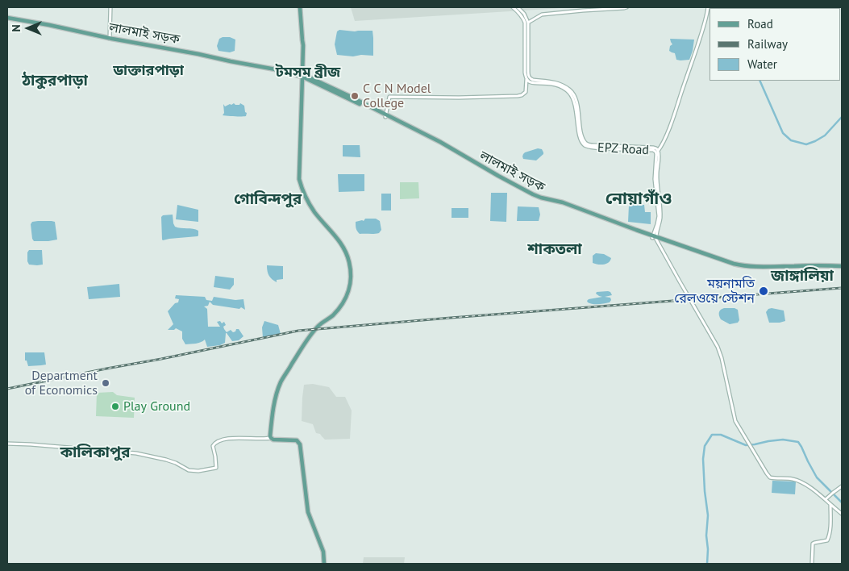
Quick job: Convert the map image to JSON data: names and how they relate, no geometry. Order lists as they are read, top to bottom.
{
  "streets": {
    "main road": ["লালমাই সড়ক", "EPZ Road"]
  },
  "crossings": [
    ["লালমাই সড়ক", "EPZ Road"]
  ],
  "districts": [
    "ডাক্তারপাড়া",
    "টমসম ব্রীজ",
    "ঠাকুরপাড়া",
    "নোয়াগাঁও",
    "গোবিন্দপুর",
    "শাকতলা",
    "জাঙ্গালিয়া",
    "কালিকাপুর"
  ],
  "places": [
    "C C N Model College",
    "ময়নামতি রেলওয়ে স্টেশন",
    "Department of Economics",
    "Play Ground"
  ],
  "legend": ["Road", "Railway", "Water"],
  "north": "left"
}
